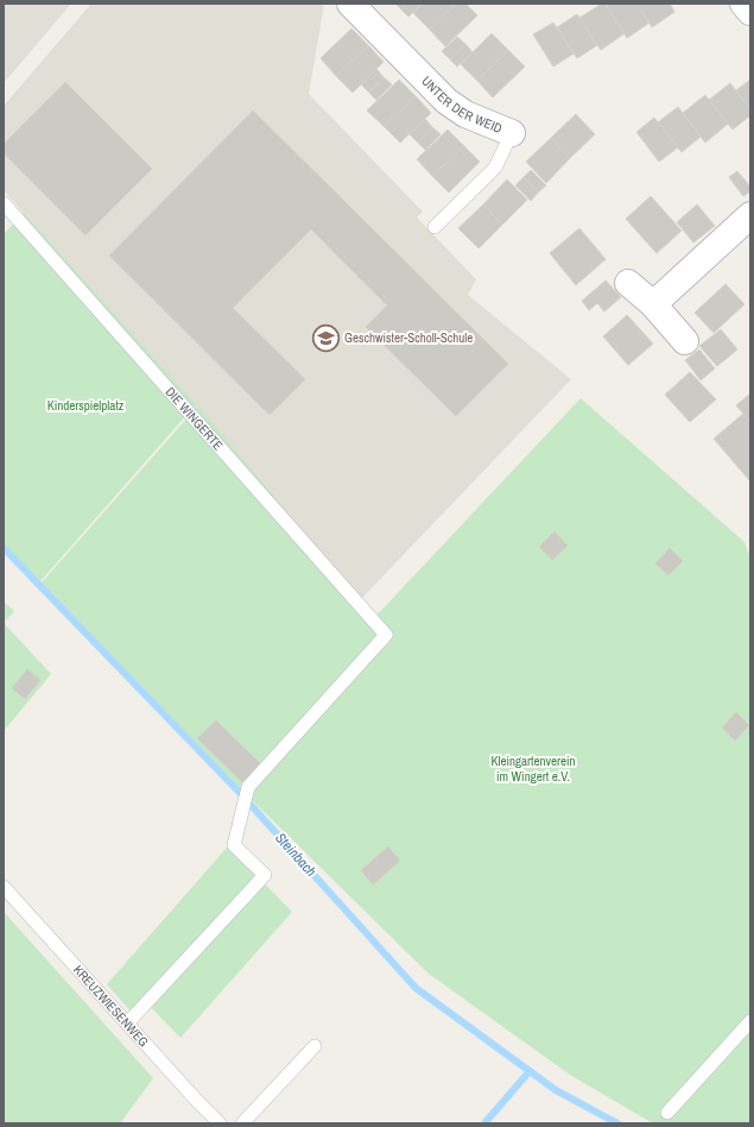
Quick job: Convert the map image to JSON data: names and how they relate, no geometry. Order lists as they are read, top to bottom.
{
  "streets": {
    "street": ["UNTER DER WEID"],
    "lane": ["DIE WINGERTE", "KREUZWIESENWEG"]
  },
  "crossings": [
    ["DIE WINGERTE", "KREUZWIESENWEG"]
  ],
  "water": ["Steinbach"],
  "parks": ["Kinderspielplatz", "Kleingartenverein im Wingert e.V."],
  "places": {
    "school or university": ["Geschwister-Scholl-Schule"]
  }
}
